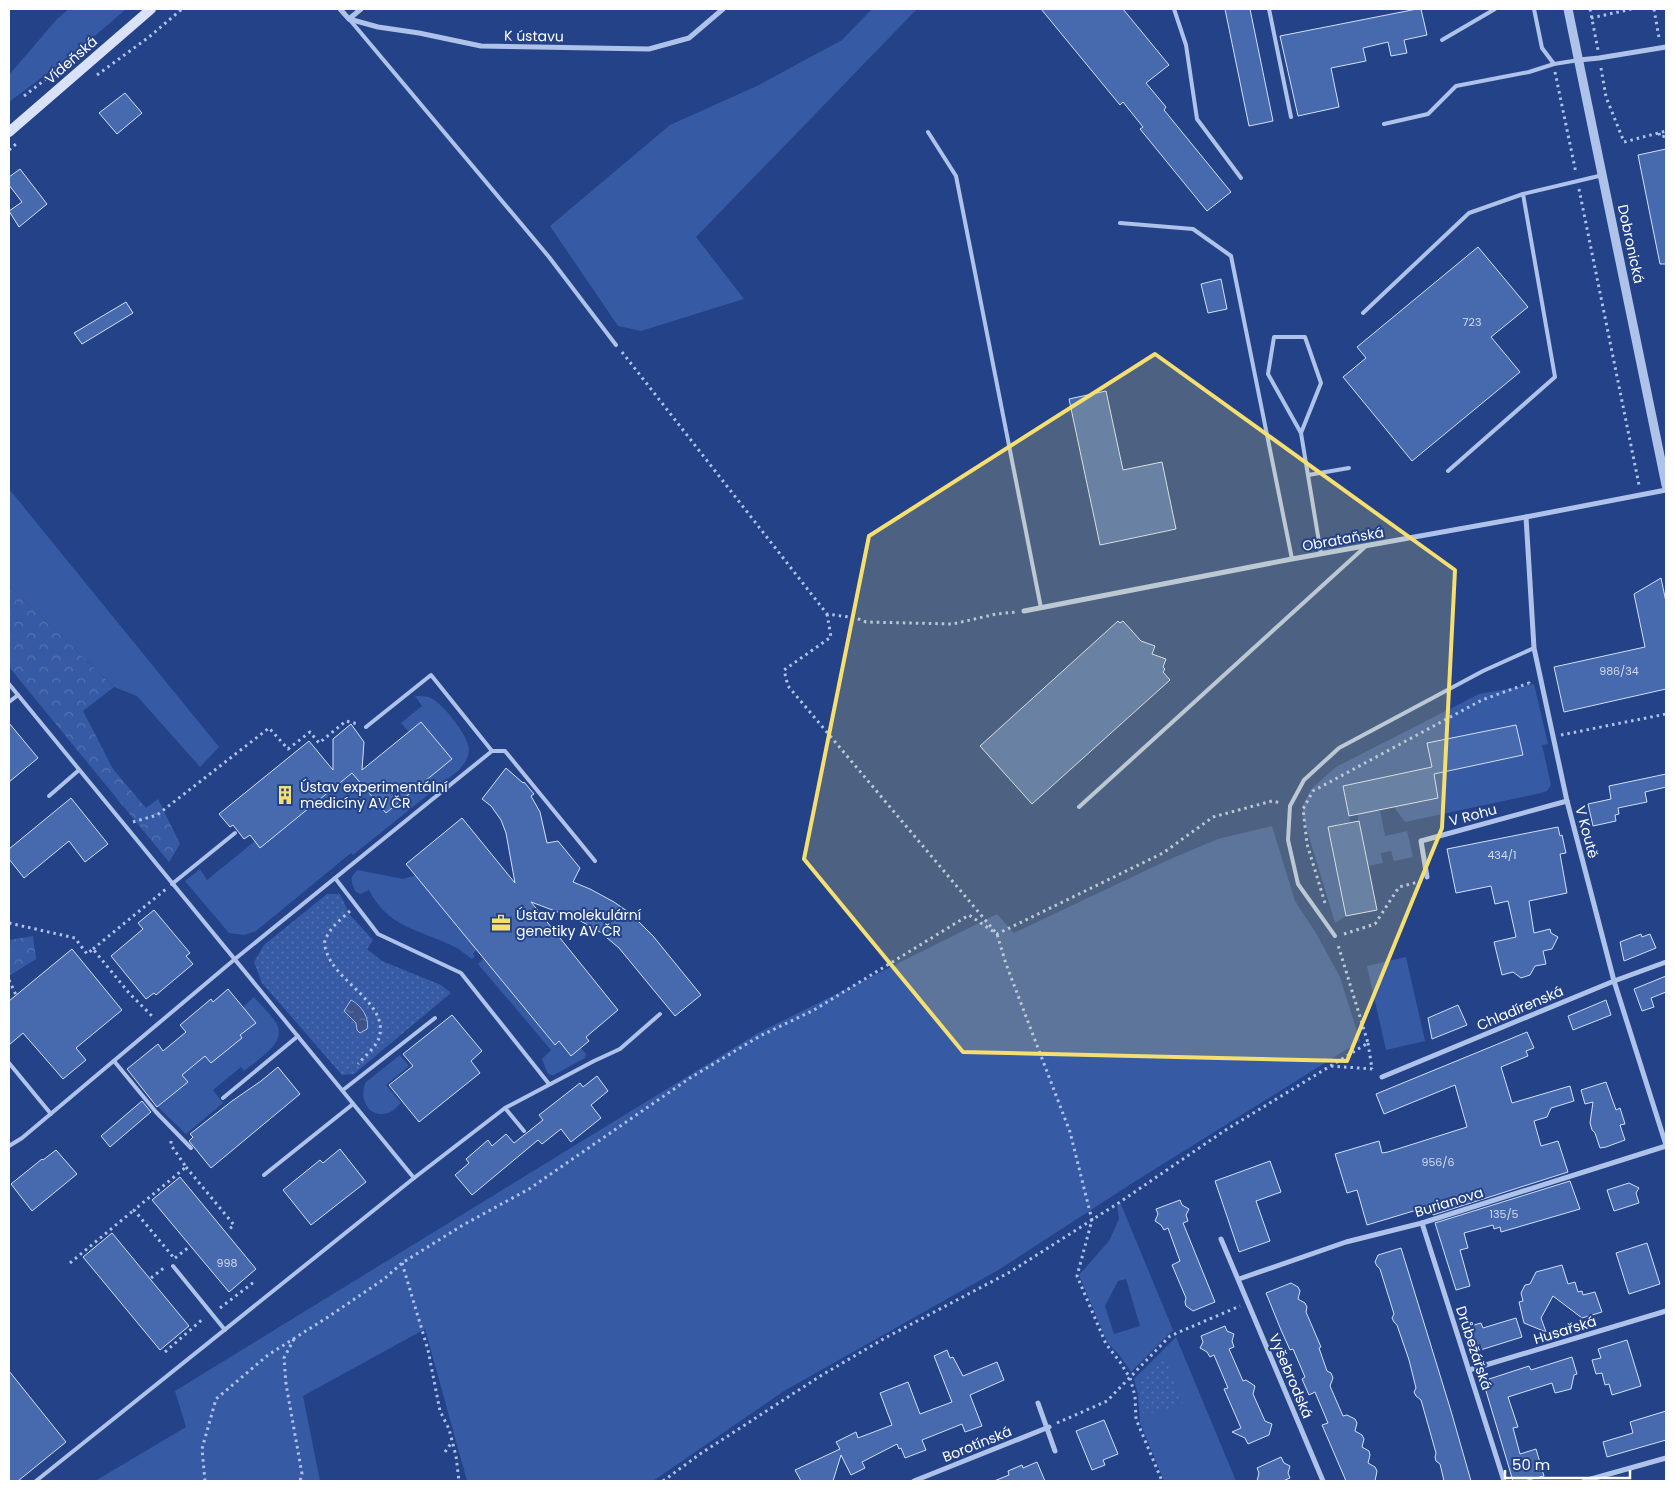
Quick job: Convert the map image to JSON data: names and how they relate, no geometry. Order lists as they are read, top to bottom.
{
  "streets": {
    "main road": ["Vídeňská"],
    "street": [
      "K ústavu",
      "Dobronická",
      "Obrataňská",
      "V Rohu",
      "V Koutě",
      "Chladírenská",
      "Burianova",
      "Husařská",
      "Drůbežářská",
      "Vyšebrodská",
      "Borotínská"
    ]
  },
  "crossings": [
    ["Obrataňská", "V Koutě"],
    ["V Rohu", "V Koutě"],
    ["V Koutě", "Chladírenská"],
    ["V Koutě", "Burianova"],
    ["Burianova", "Drůbežářská"],
    ["Burianova", "Vyšebrodská"],
    ["Husařská", "Drůbežářská"]
  ],
  "places": {
    "building": ["Ústav experimentální medicíny AV ČR"],
    "office": ["Ústav molekulární genetiky AV ČR"]
  },
  "house_numbers": [
    "723",
    "986/34",
    "434/1",
    "956/6",
    "135/5",
    "998"
  ],
  "scale_bar": "50 m"
}
